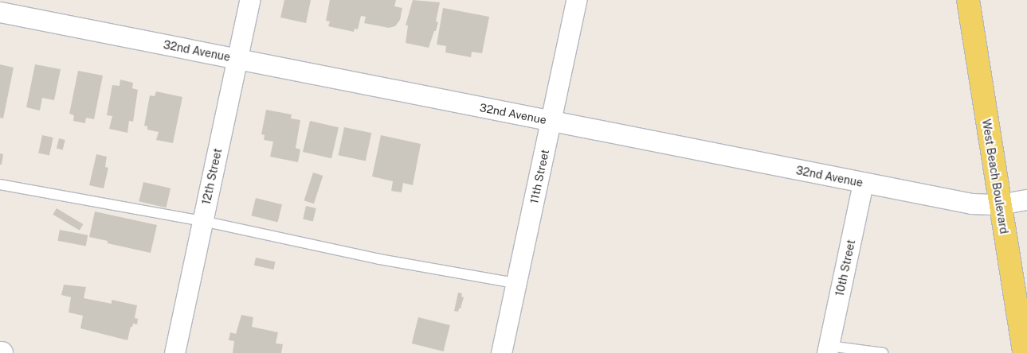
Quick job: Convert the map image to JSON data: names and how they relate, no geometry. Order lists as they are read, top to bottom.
{
  "streets": {
    "main road": ["West Beach Boulevard"],
    "street": [
      "32nd Avenue",
      "12th Street",
      "11th Street",
      "10th Street"
    ]
  },
  "crossings": [
    ["32nd Avenue", "12th Street"],
    ["32nd Avenue", "11th Street"],
    ["32nd Avenue", "West Beach Boulevard"],
    ["32nd Avenue", "10th Street"]
  ]
}
